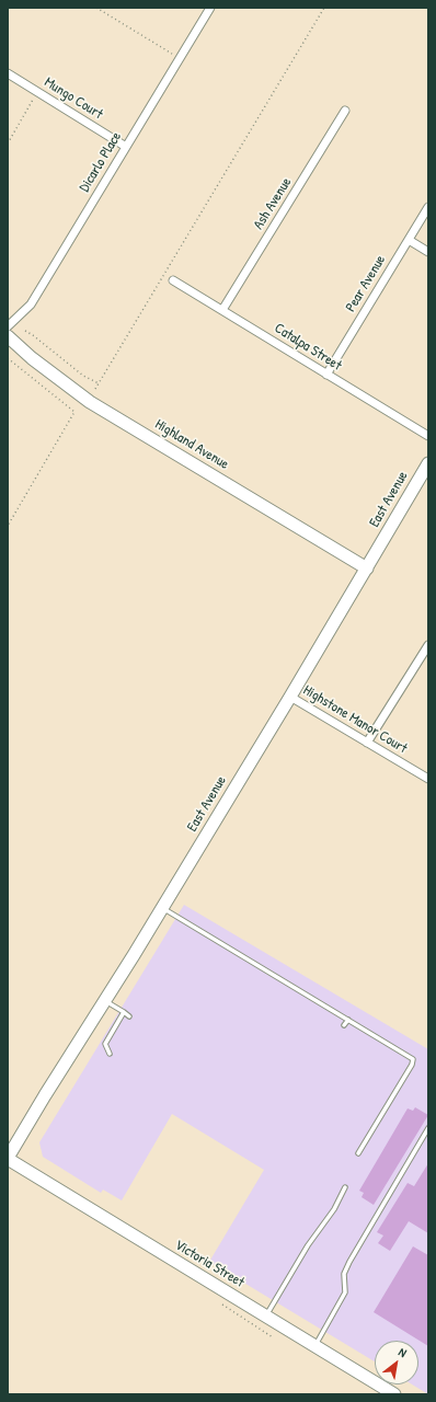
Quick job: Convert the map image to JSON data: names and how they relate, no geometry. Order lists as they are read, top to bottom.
{
  "streets": {
    "street": [
      "Mungo Court",
      "Dicarlo Place",
      "Ash Avenue",
      "Pear Avenue",
      "Catalpa Street",
      "Highland Avenue",
      "East Avenue",
      "Highstone Manor Court",
      "Victoria Street"
    ]
  },
  "crossings": [
    ["Mungo Court", "Dicarlo Place"],
    ["Ash Avenue", "Catalpa Street"],
    ["Pear Avenue", "Catalpa Street"],
    ["Highland Avenue", "East Avenue"],
    ["East Avenue", "Highstone Manor Court"],
    ["East Avenue", "Victoria Street"]
  ],
  "north": "top right"
}
